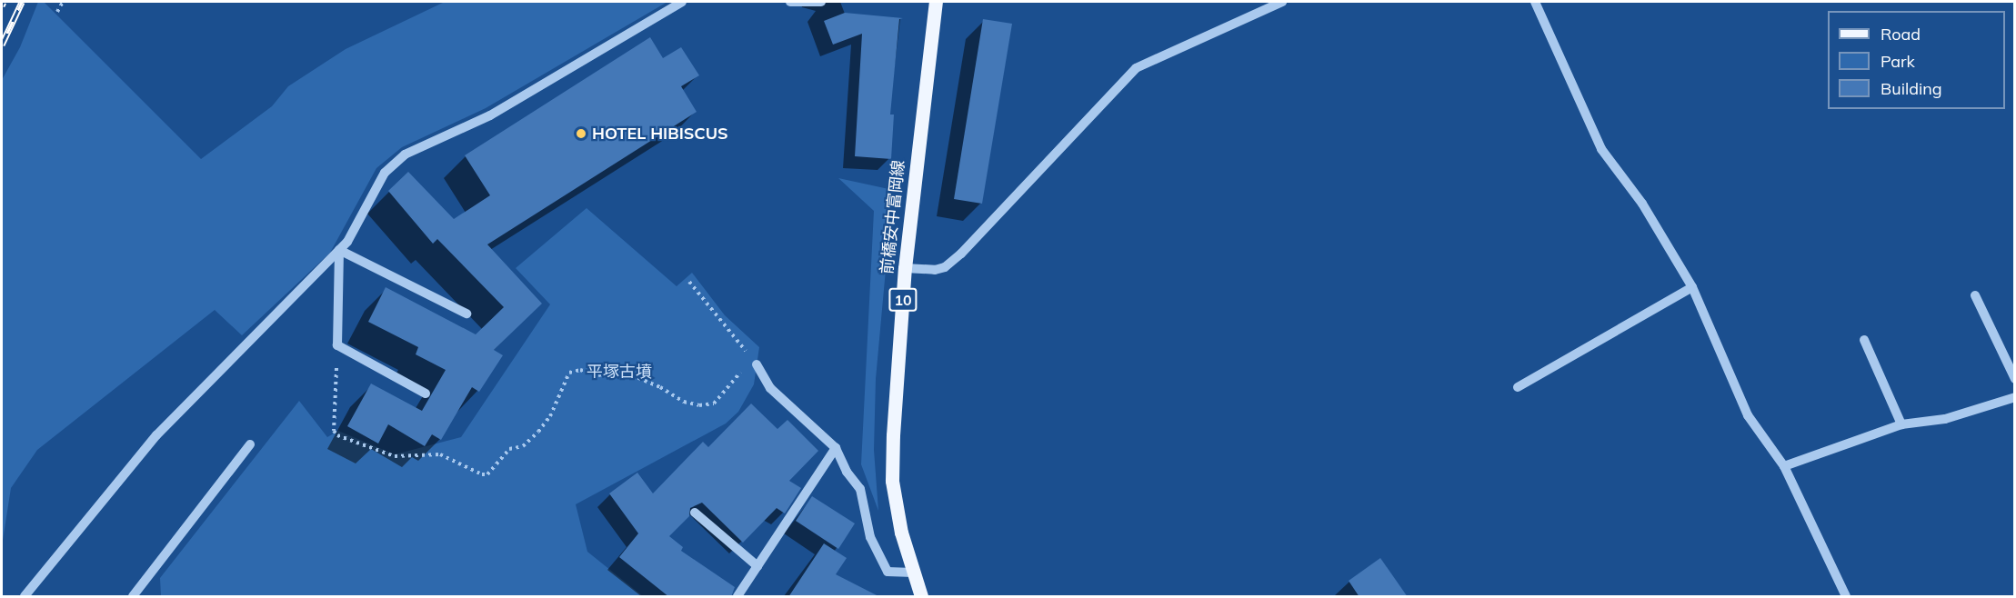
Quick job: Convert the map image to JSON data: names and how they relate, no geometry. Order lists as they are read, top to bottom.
{
  "streets": {
    "main road": ["前橋安中富岡線", "10"]
  },
  "parks": ["平塚古墳"],
  "places": ["HOTEL HIBISCUS"],
  "legend": ["Road", "Park", "Building"]
}
